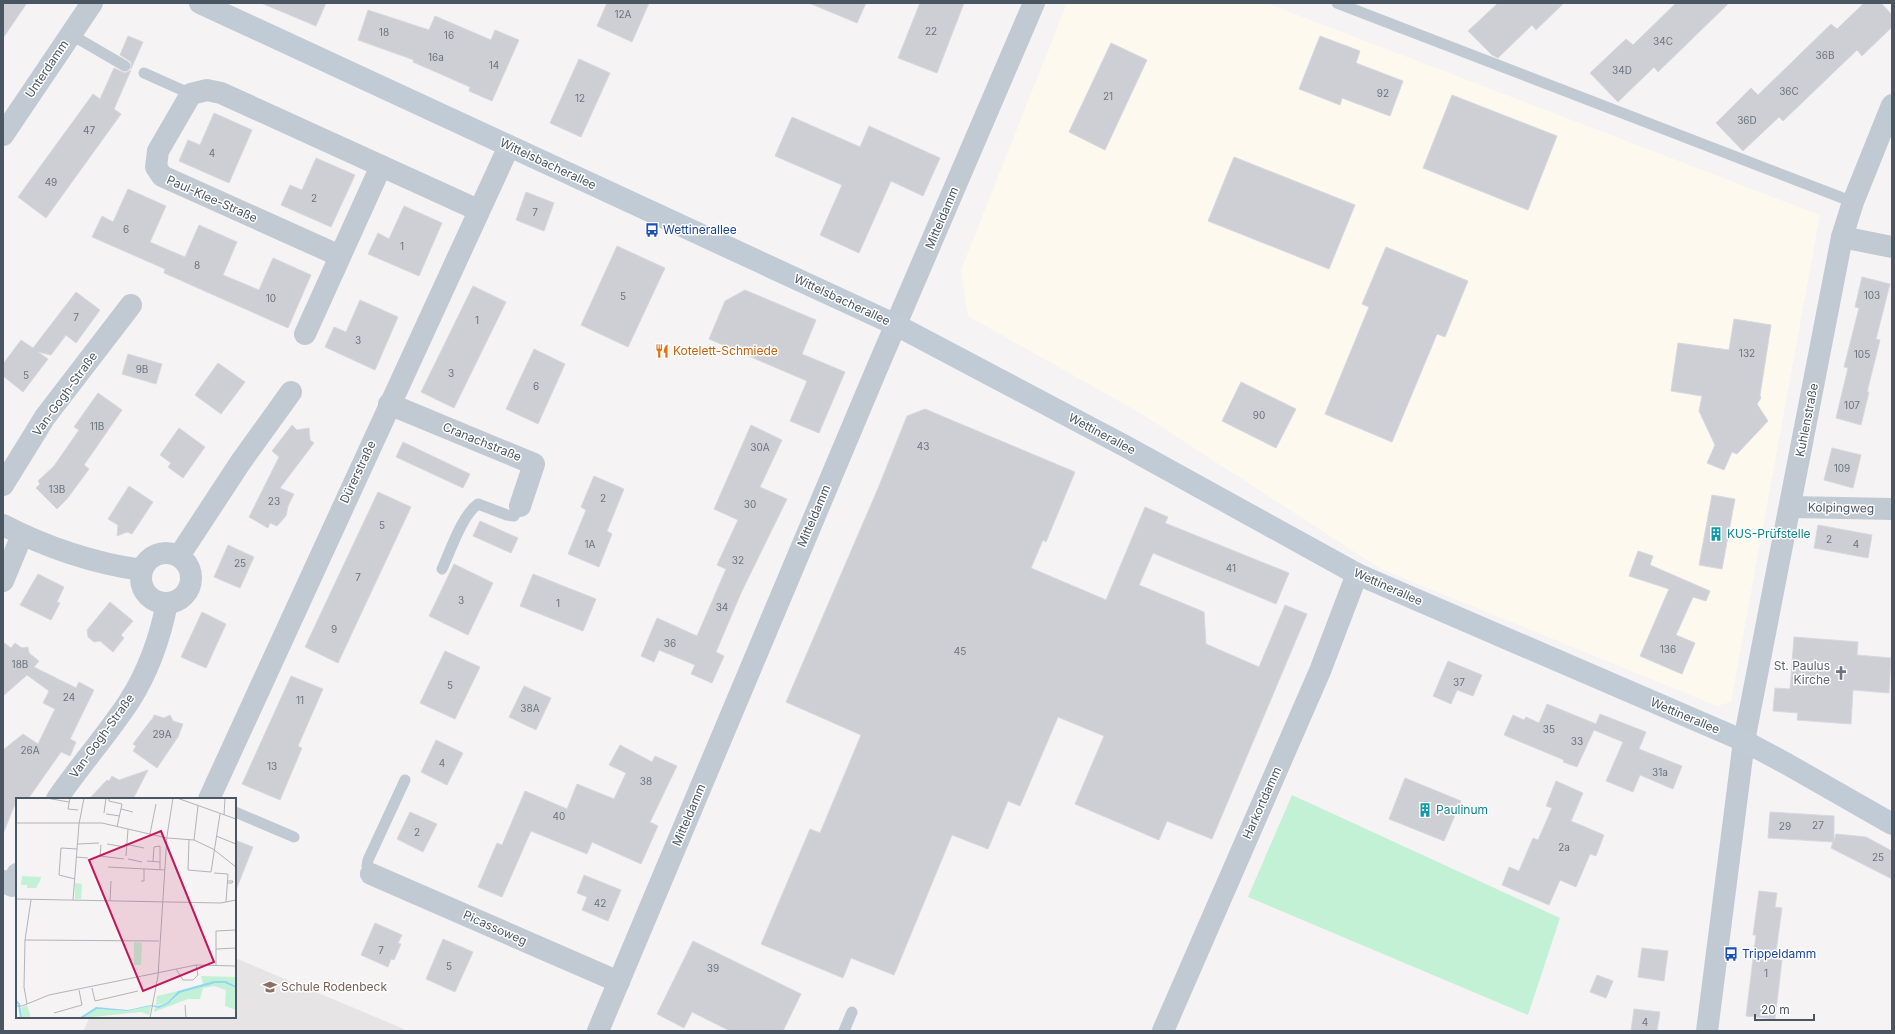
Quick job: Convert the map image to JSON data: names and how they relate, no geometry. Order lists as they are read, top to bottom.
{
  "streets": {
    "street": [
      "Unterdamm",
      "Wittelsbacherallee",
      "Paul-Klee-Straße",
      "Mitteldamm",
      "Van-Gogh-Straße",
      "Kuhlenstraße",
      "Wettinerallee",
      "Cranachstraße",
      "Dürerstraße",
      "Kolpingweg",
      "Harkortdamm",
      "Picassoweg"
    ]
  },
  "crossings": [
    ["Wittelsbacherallee", "Mitteldamm"],
    ["Wittelsbacherallee", "Wettinerallee"],
    ["Wittelsbacherallee", "Dürerstraße"],
    ["Mitteldamm", "Wettinerallee"],
    ["Mitteldamm", "Picassoweg"],
    ["Kuhlenstraße", "Wettinerallee"],
    ["Kuhlenstraße", "Kolpingweg"],
    ["Wettinerallee", "Harkortdamm"],
    ["Cranachstraße", "Dürerstraße"]
  ],
  "places": {
    "bus stop": ["Wettinerallee", "Trippeldamm"],
    "restaurant": ["Kotelett-Schmiede"],
    "building": ["KUS-Prüfstelle", "Paulinum"],
    "church": ["St. Paulus Kirche"],
    "school or university": ["Schule Rodenbeck"]
  },
  "house_numbers": [
    "12A",
    "22",
    "18",
    "16",
    "34C",
    "36B",
    "16a",
    "14",
    "34D",
    "36C",
    "92",
    "21",
    "12",
    "36D",
    "47",
    "4",
    "49",
    "2",
    "7",
    "6",
    "1",
    "8",
    "103",
    "5",
    "10",
    "7",
    "1",
    "3",
    "132",
    "105",
    "9B",
    "3",
    "5",
    "6",
    "107",
    "90",
    "11B",
    "43",
    "30A",
    "109",
    "13B",
    "2",
    "23",
    "30",
    "5",
    "2",
    "1A",
    "4",
    "32",
    "25",
    "41",
    "7",
    "3",
    "1",
    "34",
    "9",
    "36",
    "136",
    "45",
    "18B",
    "37",
    "5",
    "24",
    "11",
    "38A",
    "35",
    "29A",
    "33",
    "26A",
    "4",
    "13",
    "31a",
    "38",
    "40",
    "27",
    "29",
    "2",
    "2a",
    "25",
    "42",
    "7",
    "5",
    "39",
    "1",
    "4"
  ],
  "scale_bar": "20 m"
}
